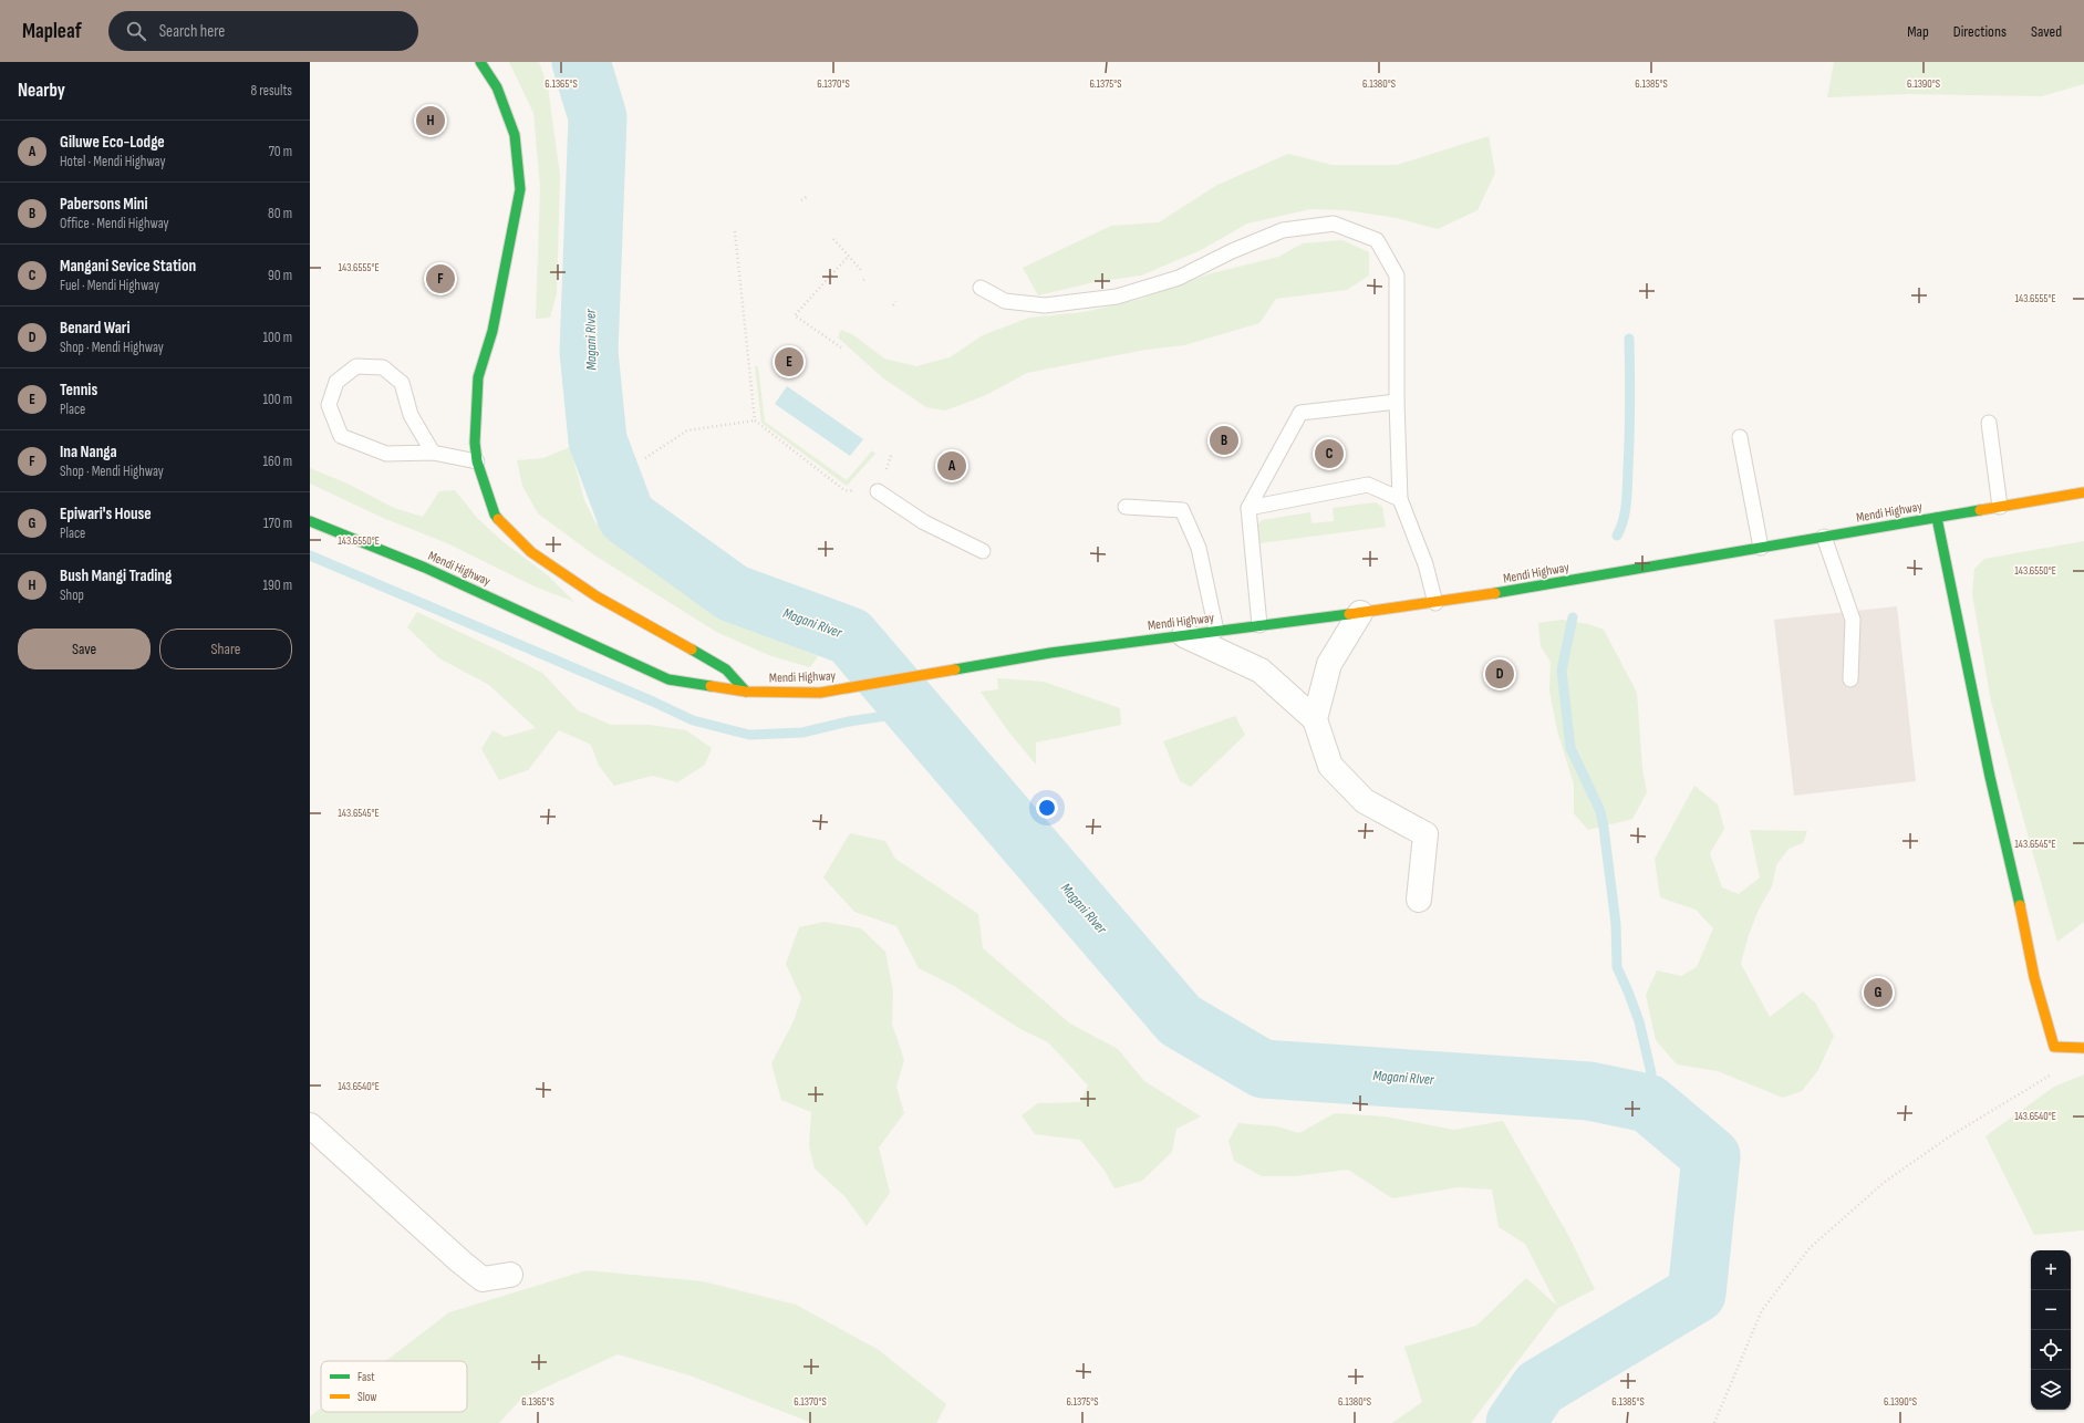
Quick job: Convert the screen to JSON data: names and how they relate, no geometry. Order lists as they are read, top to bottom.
{
  "streets": {
    "main road": ["Mendi Highway"]
  },
  "water": ["Magani RIver"],
  "legend": ["Fast", "Slow"],
  "page": {
    "header": "Mapleaf",
    "search": "Search here",
    "nav": ["Map", "Directions", "Saved"],
    "heading": ["Nearby", "8 results"],
    "pins": [
      "H",
      "F",
      "E",
      "B",
      "C",
      "A",
      "D",
      "G"
    ],
    "list": [
      {
        "mark": "A",
        "name": "Giluwe Eco-Lodge",
        "note": "Hotel · Mendi Highway",
        "value": "70 m"
      },
      {
        "mark": "B",
        "name": "Pabersons Mini",
        "note": "Office · Mendi Highway",
        "value": "80 m"
      },
      {
        "mark": "C",
        "name": "Mangani Sevice Station",
        "note": "Fuel · Mendi Highway",
        "value": "90 m"
      },
      {
        "mark": "D",
        "name": "Benard Wari",
        "note": "Shop · Mendi Highway",
        "value": "100 m"
      },
      {
        "mark": "E",
        "name": "Tennis",
        "note": "Place",
        "value": "100 m"
      },
      {
        "mark": "F",
        "name": "Ina Nanga",
        "note": "Shop · Mendi Highway",
        "value": "160 m"
      },
      {
        "mark": "G",
        "name": "Epiwari's House",
        "note": "Place",
        "value": "170 m"
      },
      {
        "mark": "H",
        "name": "Bush Mangi Trading",
        "note": "Shop",
        "value": "190 m"
      }
    ],
    "buttons": ["Save", "Share"],
    "map_buttons": ["+", "−"]
  },
  "coordinates": [
    "6.1365°S",
    "6.1370°S",
    "6.1375°S",
    "6.1380°S",
    "6.1385°S",
    "6.1390°S",
    "143.6555°E",
    "143.6550°E",
    "143.6545°E",
    "143.6540°E"
  ]
}
